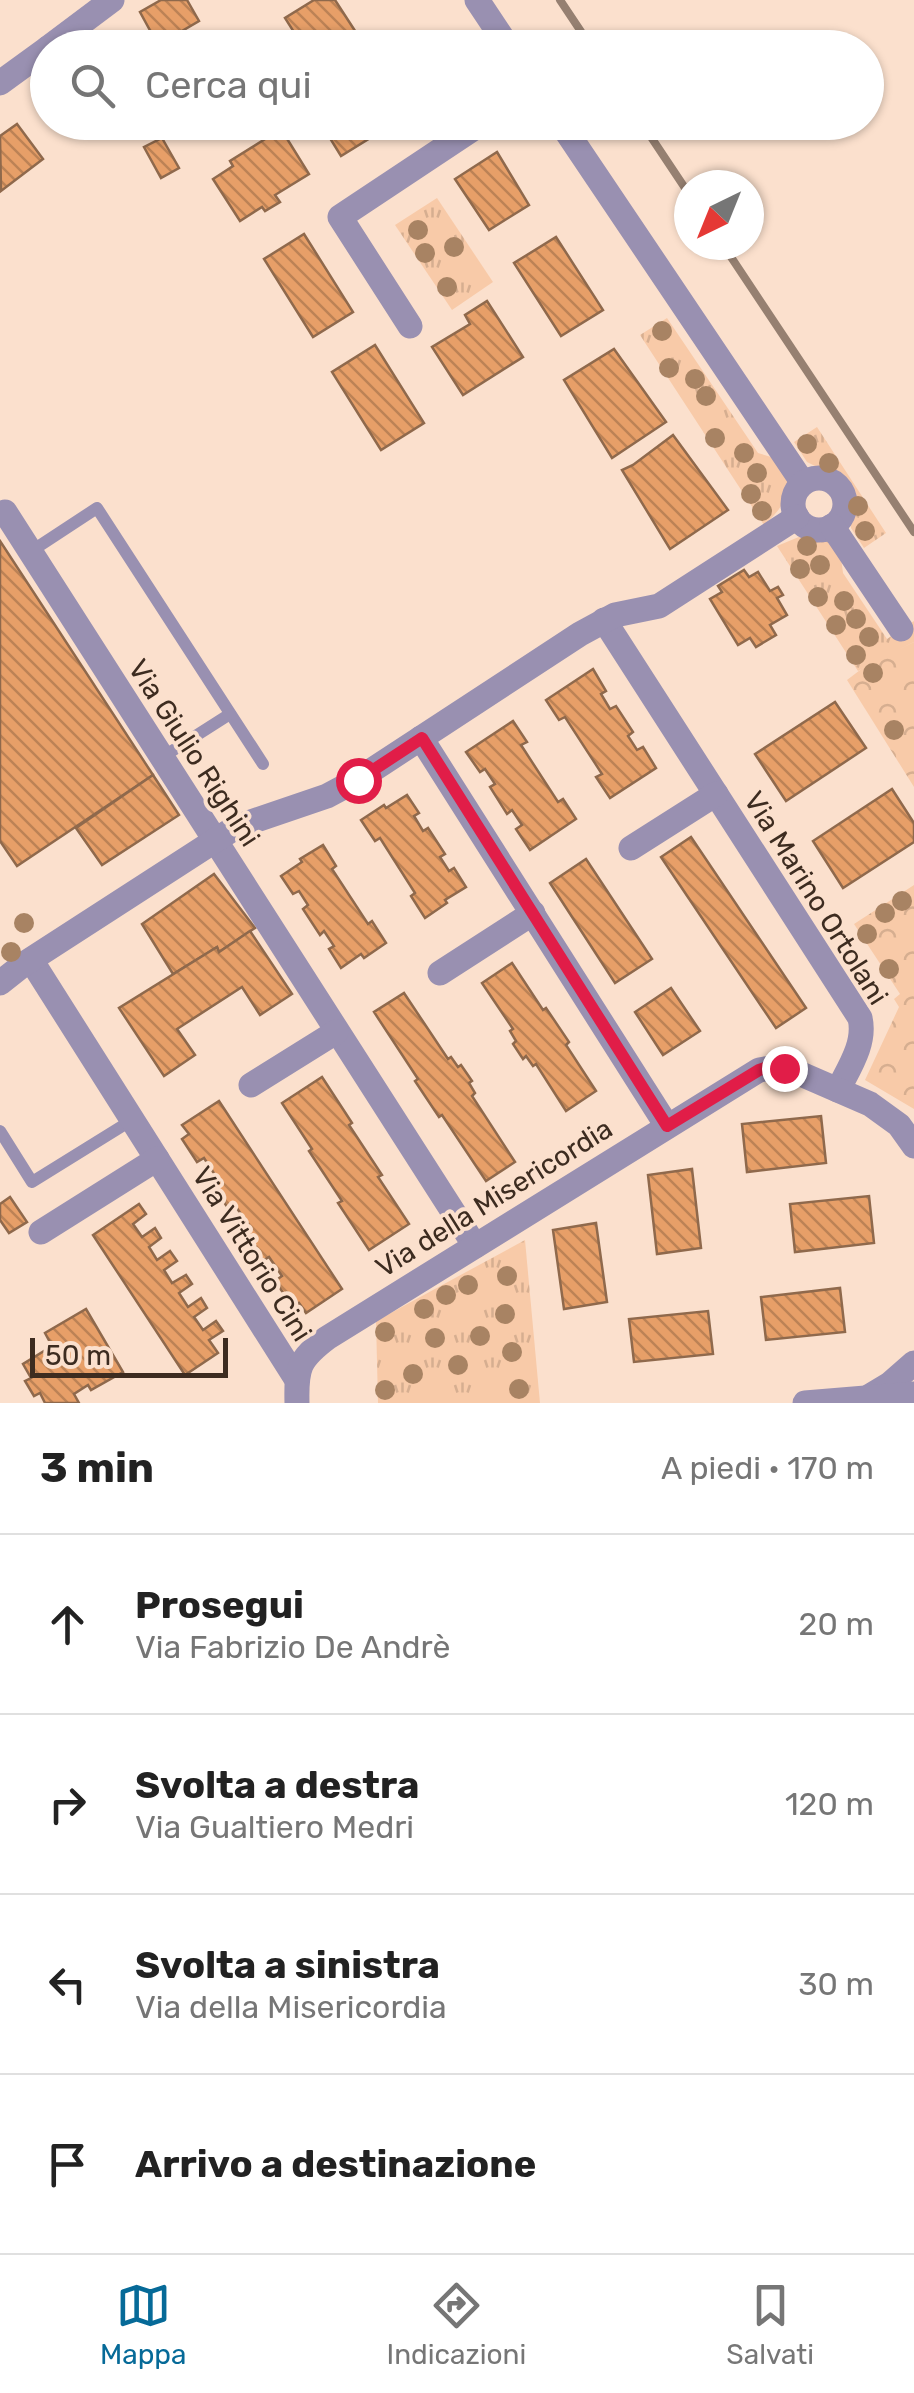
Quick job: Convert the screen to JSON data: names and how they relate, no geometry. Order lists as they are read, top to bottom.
{
  "streets": {
    "street": [
      "Via Giulio Righini",
      "Via Marino Ortolani",
      "Via della Misericordia",
      "Via Vittorio Cini"
    ]
  },
  "crossings": [
    ["Via Giulio Righini", "Via della Misericordia"],
    ["Via Marino Ortolani", "Via della Misericordia"],
    ["Via della Misericordia", "Via Vittorio Cini"]
  ],
  "scale_bar": "50 m",
  "north": "bottom left",
  "page": {
    "search": "Cerca qui",
    "scale": "50 m",
    "heading": ["3 min", "A piedi · 170 m"],
    "list": [
      ["Prosegui", "Via Fabrizio De Andrè", "20 m"],
      ["Svolta a destra", "Via Gualtiero Medri", "120 m"],
      ["Svolta a sinistra", "Via della Misericordia", "30 m"],
      "Arrivo a destinazione"
    ],
    "nav": ["Mappa", "Indicazioni", "Salvati"]
  }
}
